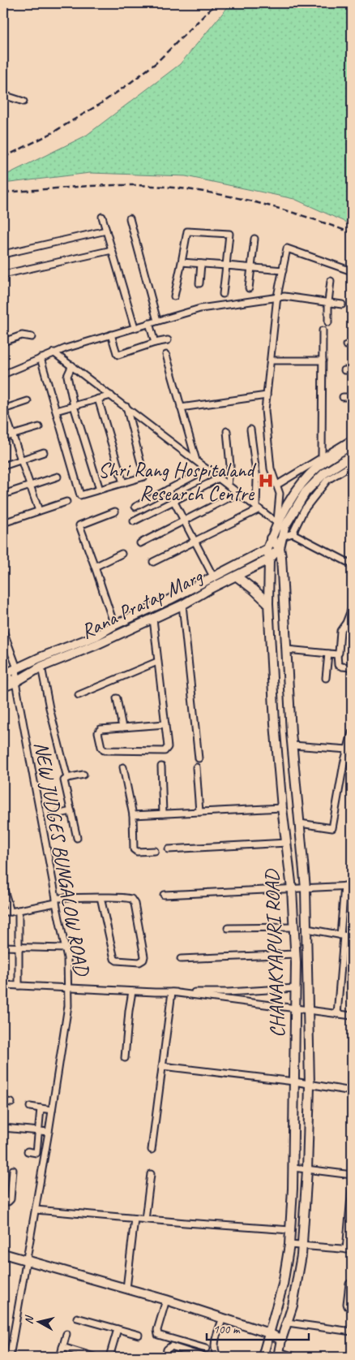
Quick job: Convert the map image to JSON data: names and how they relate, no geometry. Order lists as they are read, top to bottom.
{
  "streets": {
    "street": ["Rana Pratap Marg", "NEW JUDGES BUNGALOW ROAD", "CHANAKYAPURI ROAD"]
  },
  "crossings": [
    ["Rana Pratap Marg", "NEW JUDGES BUNGALOW ROAD"],
    ["Rana Pratap Marg", "CHANAKYAPURI ROAD"]
  ],
  "places": {
    "hospital": ["Shri Rang Hospitaland Research Centre"]
  },
  "scale_bar": "100 m",
  "north": "left"
}
